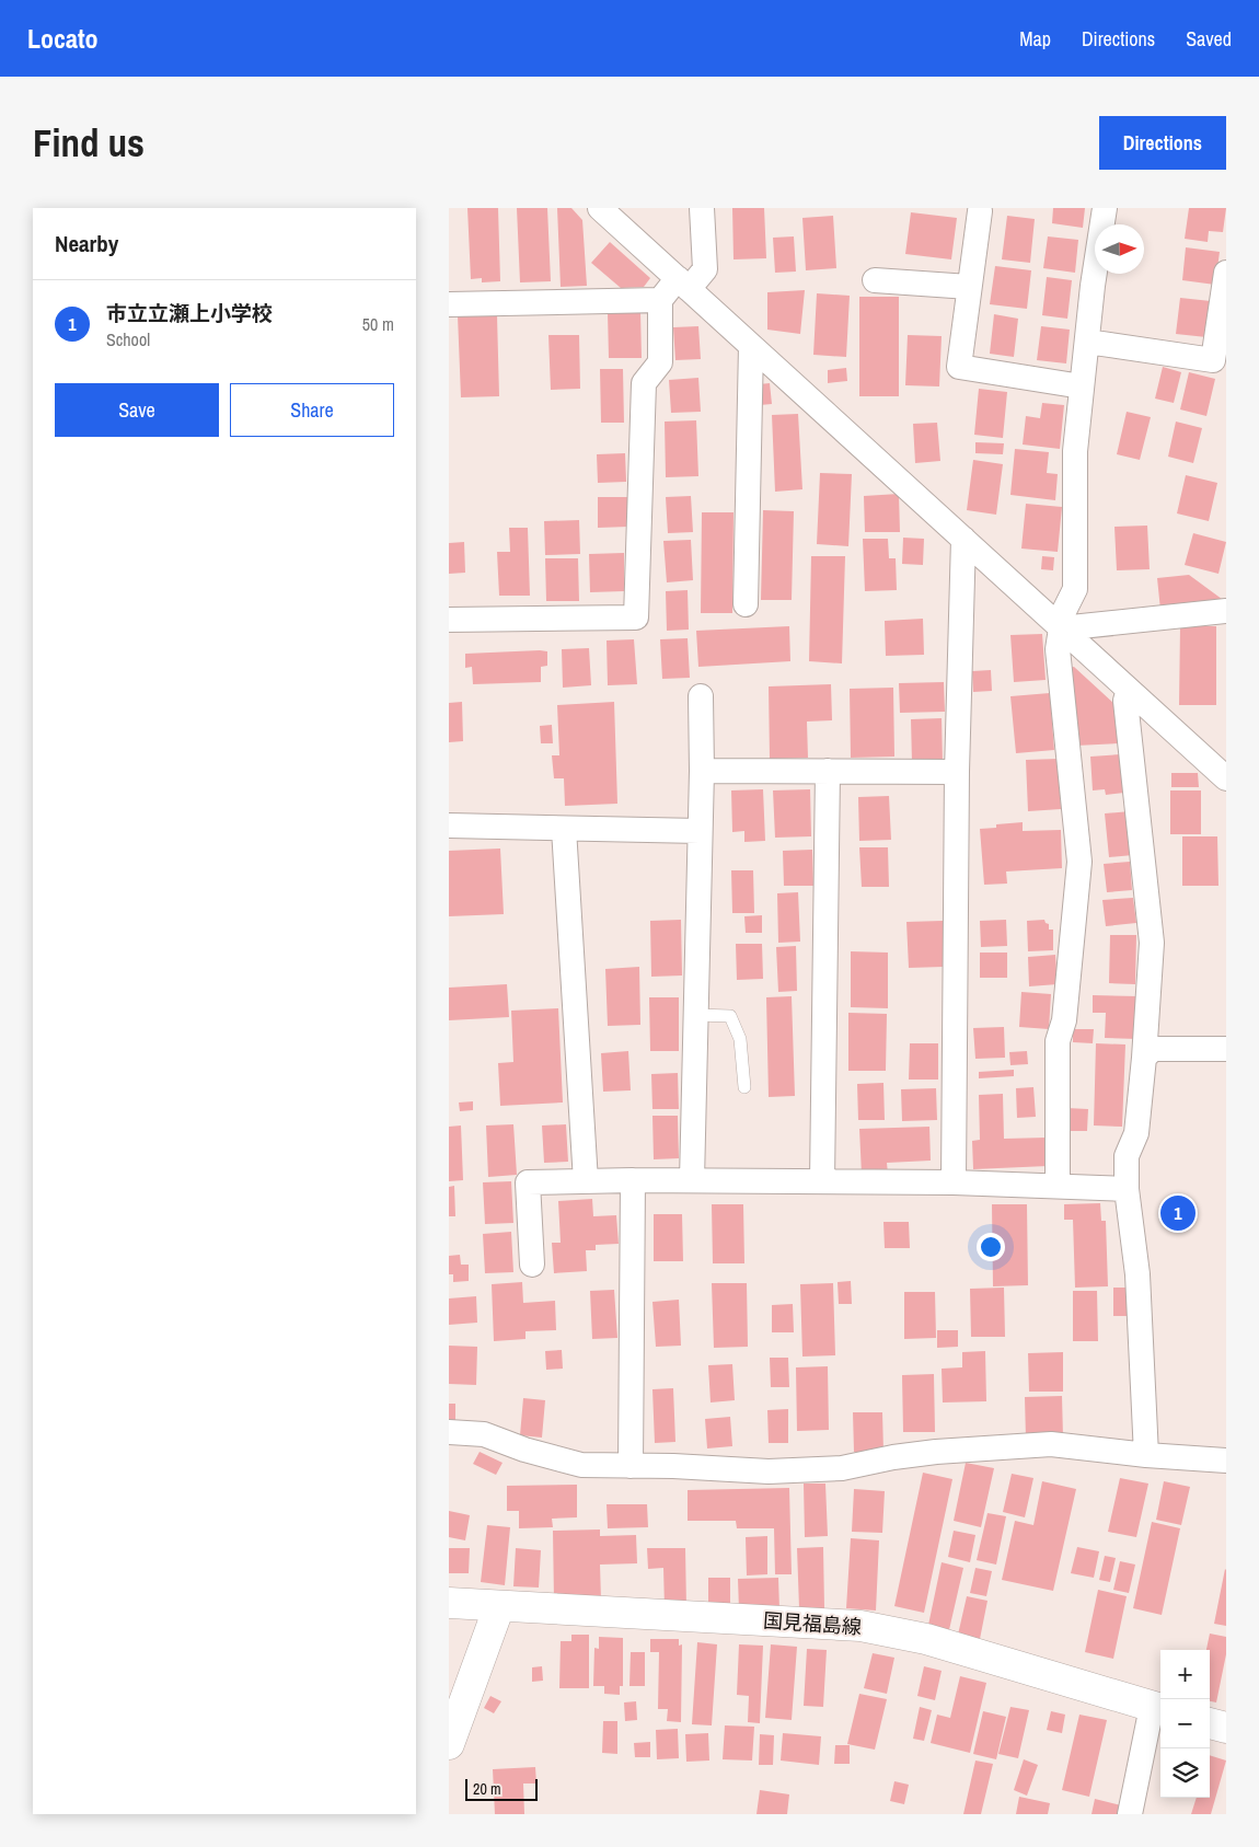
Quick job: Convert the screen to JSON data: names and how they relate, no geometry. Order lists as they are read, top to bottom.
{
  "streets": {
    "main road": ["国見福島線"]
  },
  "scale_bar": "20 m",
  "north": "right",
  "page": {
    "header": "Locato",
    "nav": ["Map", "Directions", "Saved"],
    "buttons": [
      "Directions",
      ["Save", "Share"]
    ],
    "title": "Find us",
    "heading": "Nearby",
    "list": [
      {
        "mark": "1",
        "name": "市立立瀬上小学校",
        "note": "School",
        "value": "50 m"
      }
    ],
    "pins": "1",
    "map_buttons": ["+", "−"],
    "scale": "20 m"
  }
}
